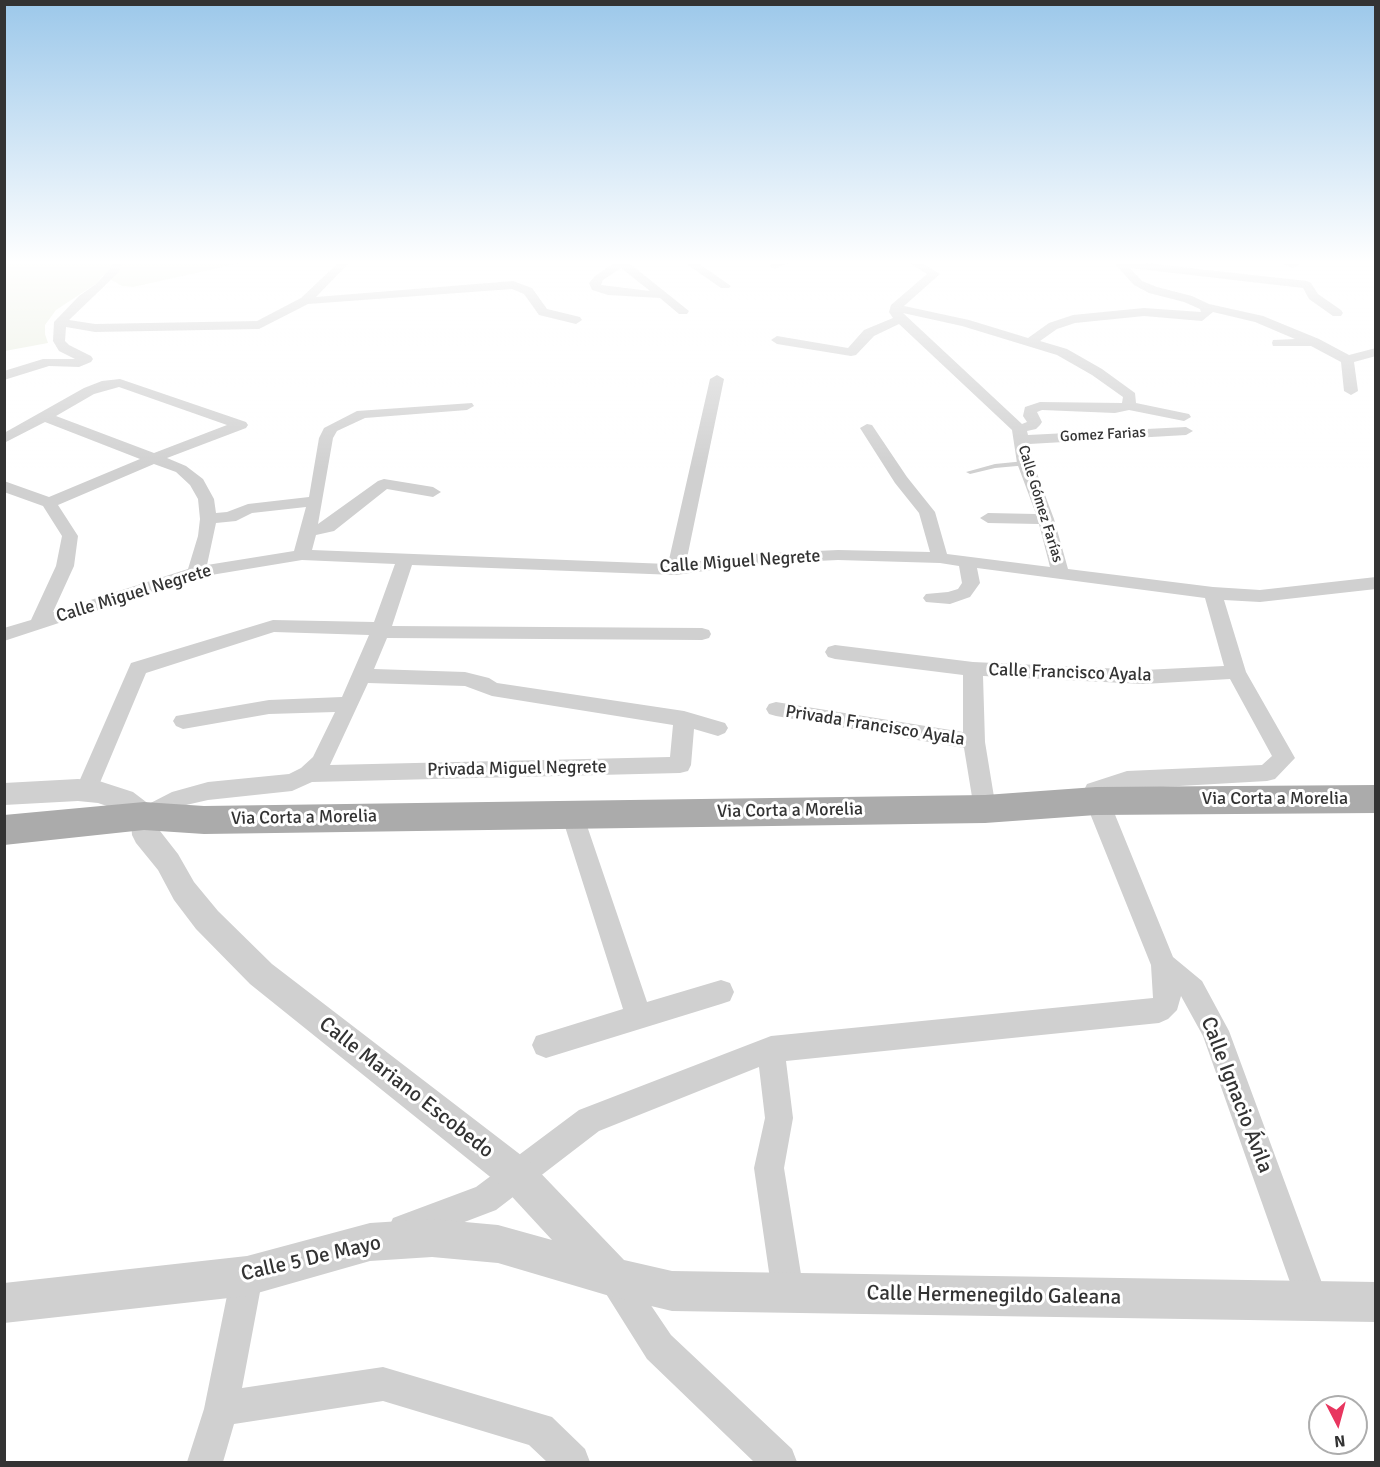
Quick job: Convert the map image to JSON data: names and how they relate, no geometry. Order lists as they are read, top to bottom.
{
  "streets": {
    "main road": ["Via Corta a Morelia"],
    "street": [
      "Gomez Farias",
      "Calle Gómez Farías",
      "Calle Miguel Negrete",
      "Calle Francisco Ayala",
      "Privada Francisco Ayala",
      "Privada Miguel Negrete",
      "Calle Mariano Escobedo",
      "Calle Ignacio Ávila",
      "Calle 5 De Mayo",
      "Calle Hermenegildo Galeana"
    ]
  },
  "crossings": [
    ["Gomez Farias", "Calle Gómez Farías"],
    ["Calle Gómez Farías", "Calle Miguel Negrete"],
    ["Calle Francisco Ayala", "Privada Francisco Ayala"],
    ["Calle Francisco Ayala", "Via Corta a Morelia"],
    ["Privada Miguel Negrete", "Via Corta a Morelia"],
    ["Privada Miguel Negrete", "Calle Mariano Escobedo"],
    ["Via Corta a Morelia", "Calle Mariano Escobedo"],
    ["Via Corta a Morelia", "Calle Ignacio Ávila"],
    ["Calle Mariano Escobedo", "Calle 5 De Mayo"],
    ["Calle Mariano Escobedo", "Calle Hermenegildo Galeana"],
    ["Calle Ignacio Ávila", "Calle Hermenegildo Galeana"],
    ["Calle 5 De Mayo", "Calle Hermenegildo Galeana"]
  ],
  "north": "bottom"
}
